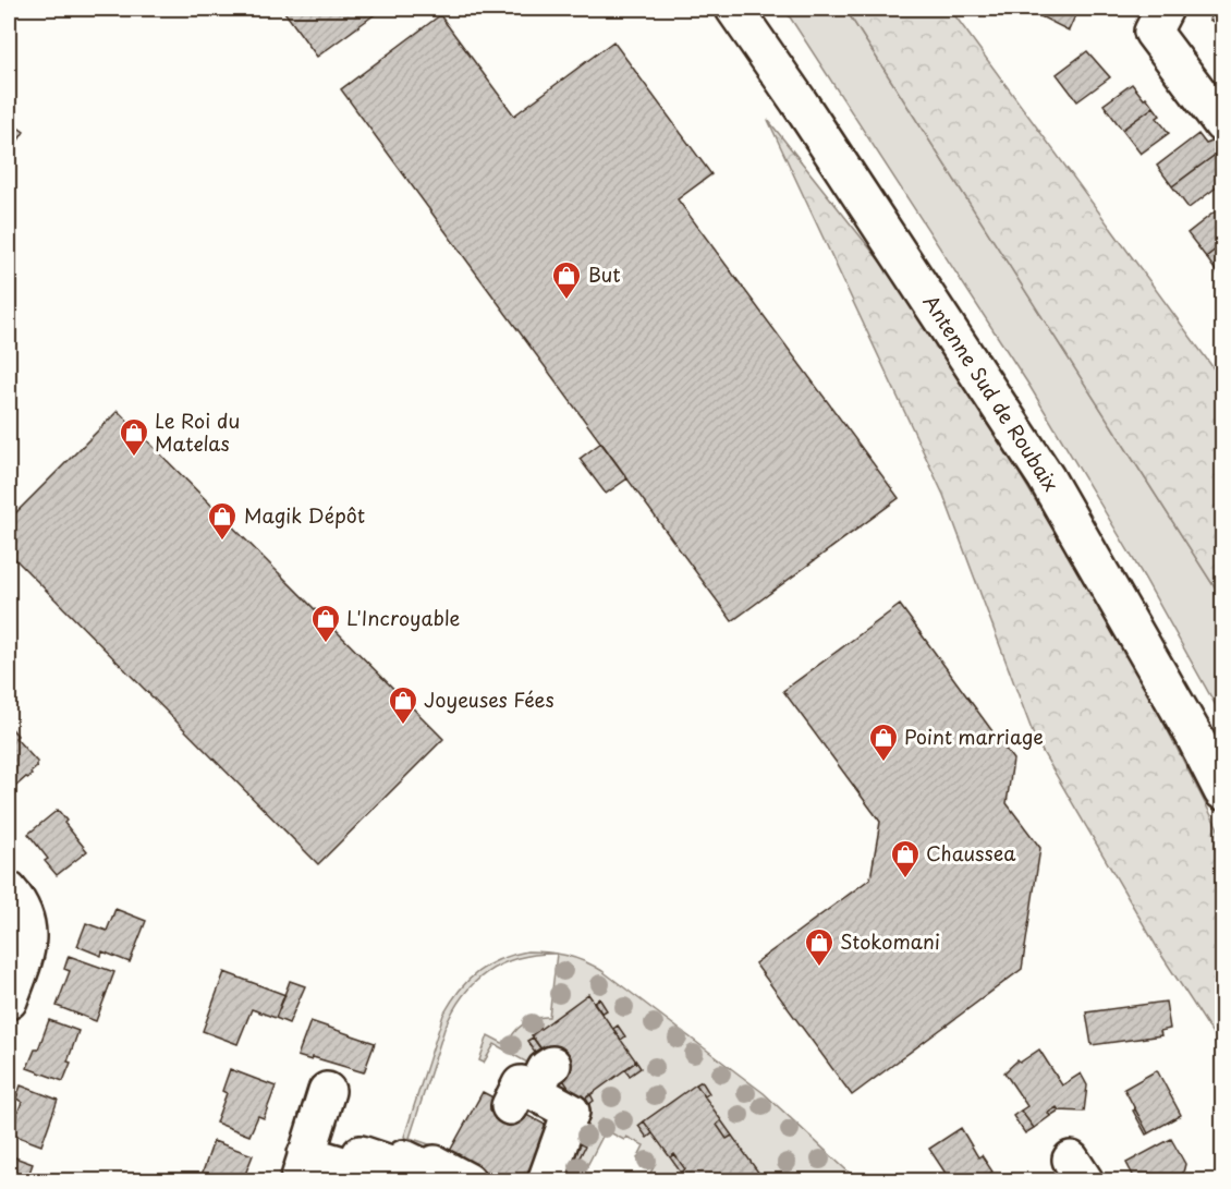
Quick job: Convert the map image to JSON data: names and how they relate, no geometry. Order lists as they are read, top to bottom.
{
  "streets": {
    "main road": ["Antenne Sud de Roubaix"]
  },
  "places": {
    "shop": [
      "But",
      "Le Roi du Matelas",
      "Magik Dépôt",
      "L'Incroyable",
      "Joyeuses Fées",
      "Point marriage",
      "Chaussea",
      "Stokomani"
    ]
  }
}
